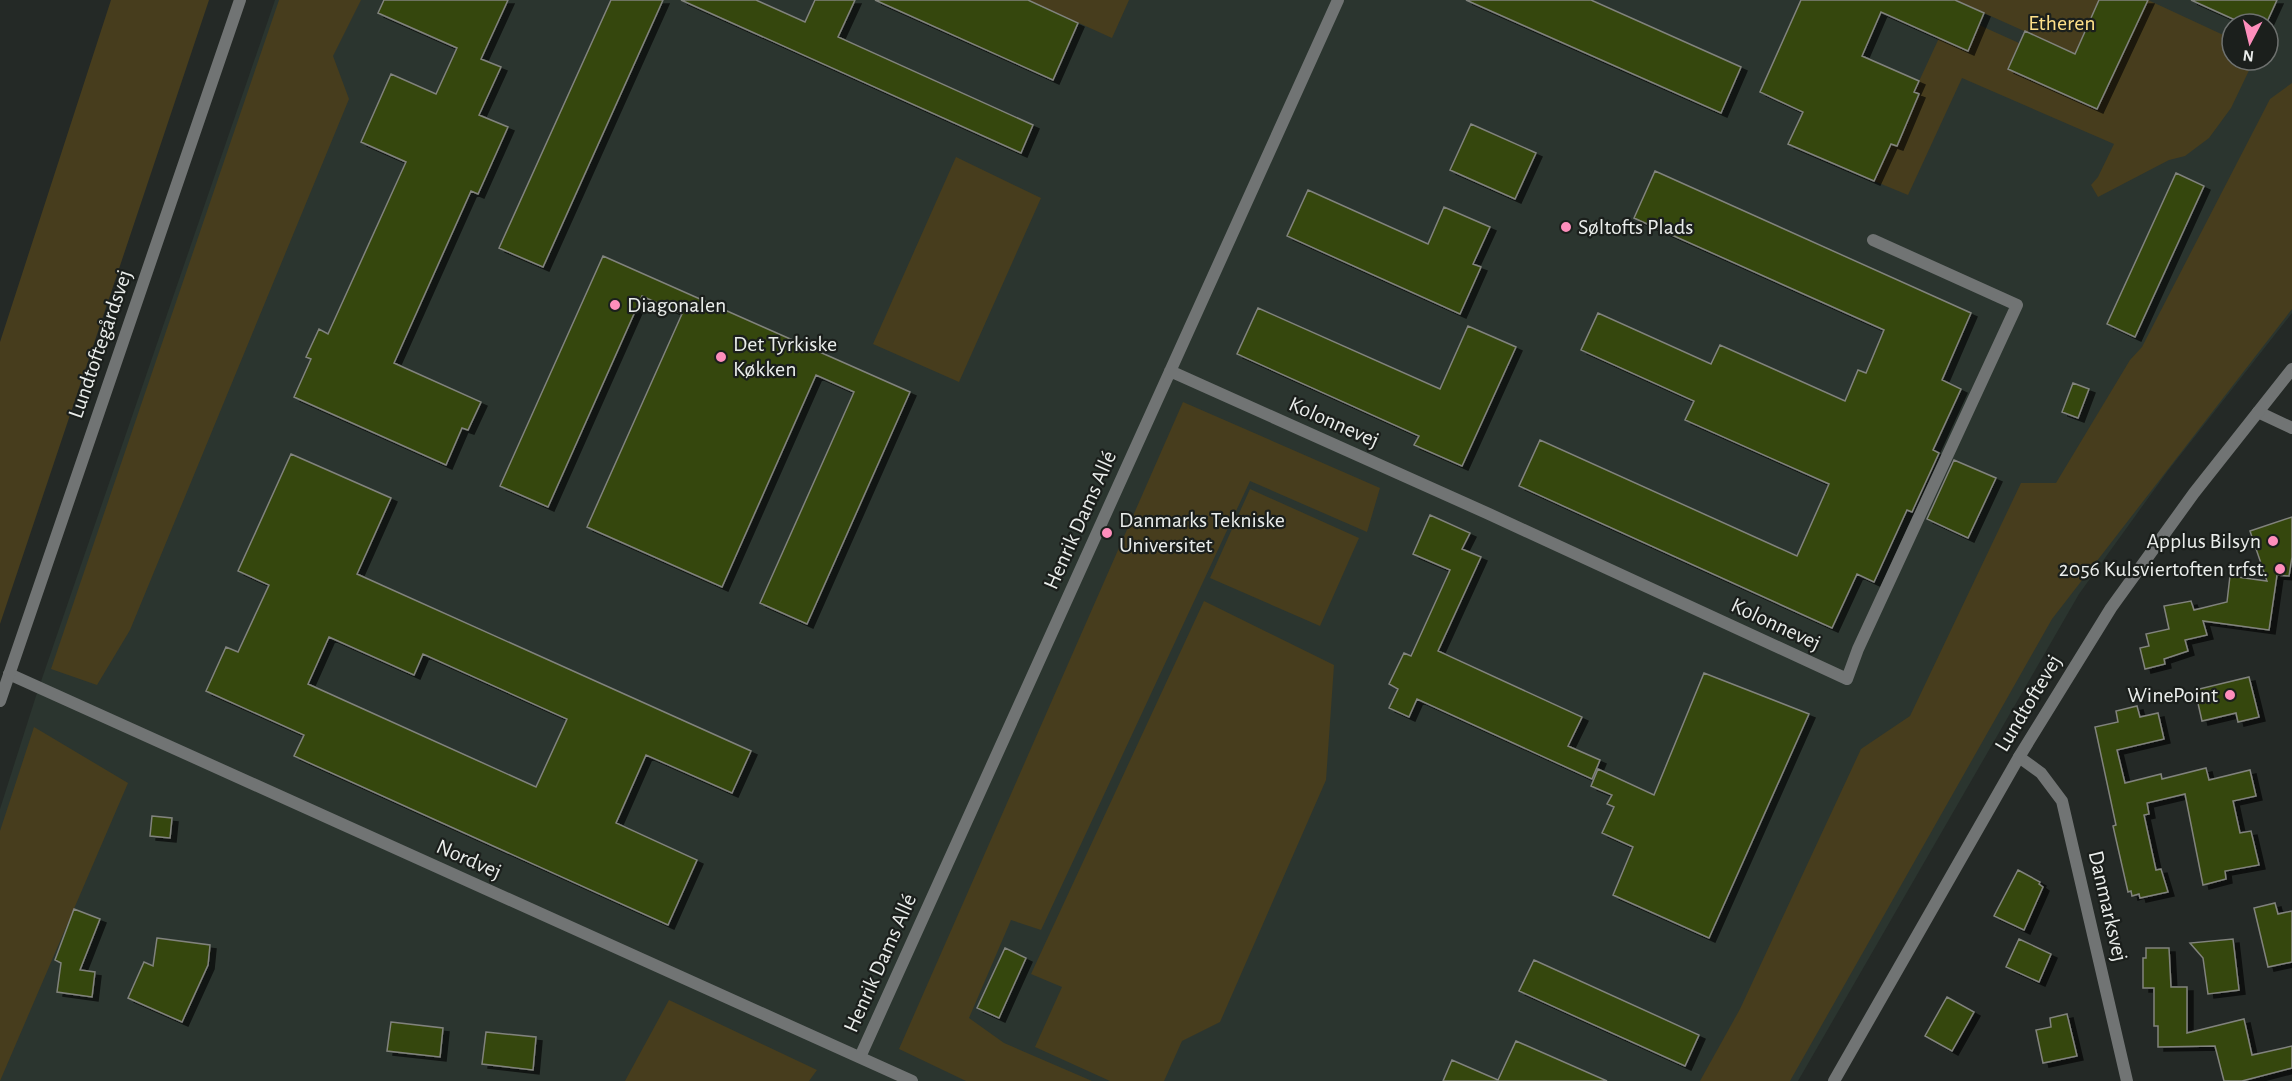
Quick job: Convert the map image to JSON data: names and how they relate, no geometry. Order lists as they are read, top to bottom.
{
  "streets": {
    "street": [
      "Lundtoftegårdsvej",
      "Kolonnevej",
      "Henrik Dams Allé",
      "Lundtoftevej",
      "Nordvej",
      "Danmarksvej"
    ]
  },
  "crossings": [
    ["Lundtoftegårdsvej", "Nordvej"],
    ["Kolonnevej", "Henrik Dams Allé"],
    ["Henrik Dams Allé", "Nordvej"],
    ["Lundtoftevej", "Danmarksvej"]
  ],
  "parks": ["Etheren"],
  "places": [
    "Søltofts Plads",
    "Diagonalen",
    "Det Tyrkiske Køkken",
    "Danmarks Tekniske Universitet",
    "Applus Bilsyn",
    "2056 Kulsviertoften trfst.",
    "WinePoint"
  ],
  "north": "bottom"
}
